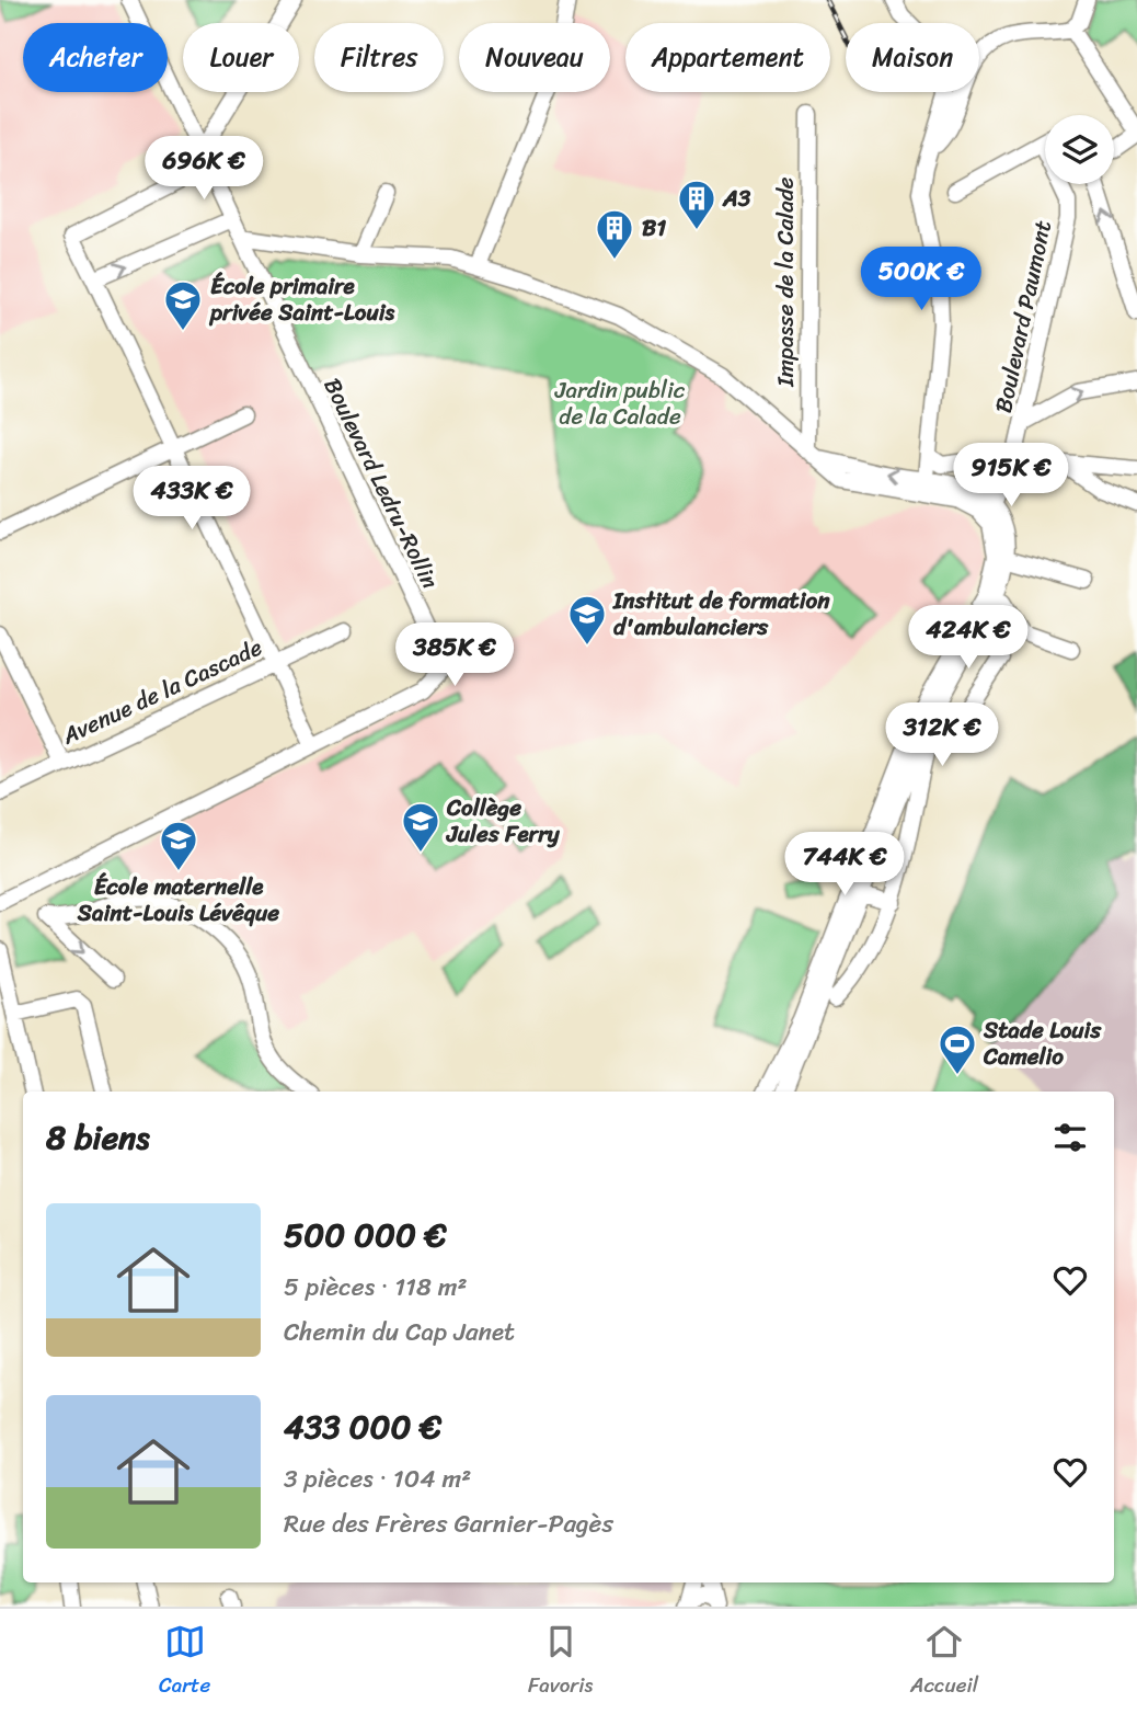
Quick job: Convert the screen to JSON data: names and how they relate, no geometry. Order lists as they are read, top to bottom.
{
  "streets": {
    "street": [
      "Impasse de la Calade",
      "Boulevard Paumont",
      "Boulevard Ledru-Rollin",
      "Avenue de la Cascade"
    ]
  },
  "parks": ["Jardin public de la Calade"],
  "places": {
    "building": ["A3", "B1"],
    "school or university": [
      "École primaire privée Saint-Louis",
      "Institut de formation d'ambulanciers",
      "Collège Jules Ferry",
      "École maternelle Saint-Louis Lévêque"
    ],
    "sports": ["Stade Louis Camelio"]
  },
  "page": {
    "chip": [
      "Acheter",
      "Louer",
      "Filtres",
      "Nouveau",
      "Appartement",
      "Maison"
    ],
    "price": [
      "696K €",
      "500K €",
      "915K €",
      "433K €",
      "424K €",
      "385K €",
      "312K €",
      "744K €"
    ],
    "heading": "8 biens",
    "list": [
      {
        "name": "500 000 €",
        "note": "5 pièces · 118 m² · Chemin du Cap Janet"
      },
      {
        "name": "433 000 €",
        "note": "3 pièces · 104 m² · Rue des Frères Garnier-Pagès"
      }
    ],
    "tabs": ["Carte", "Favoris", "Accueil"]
  }
}
